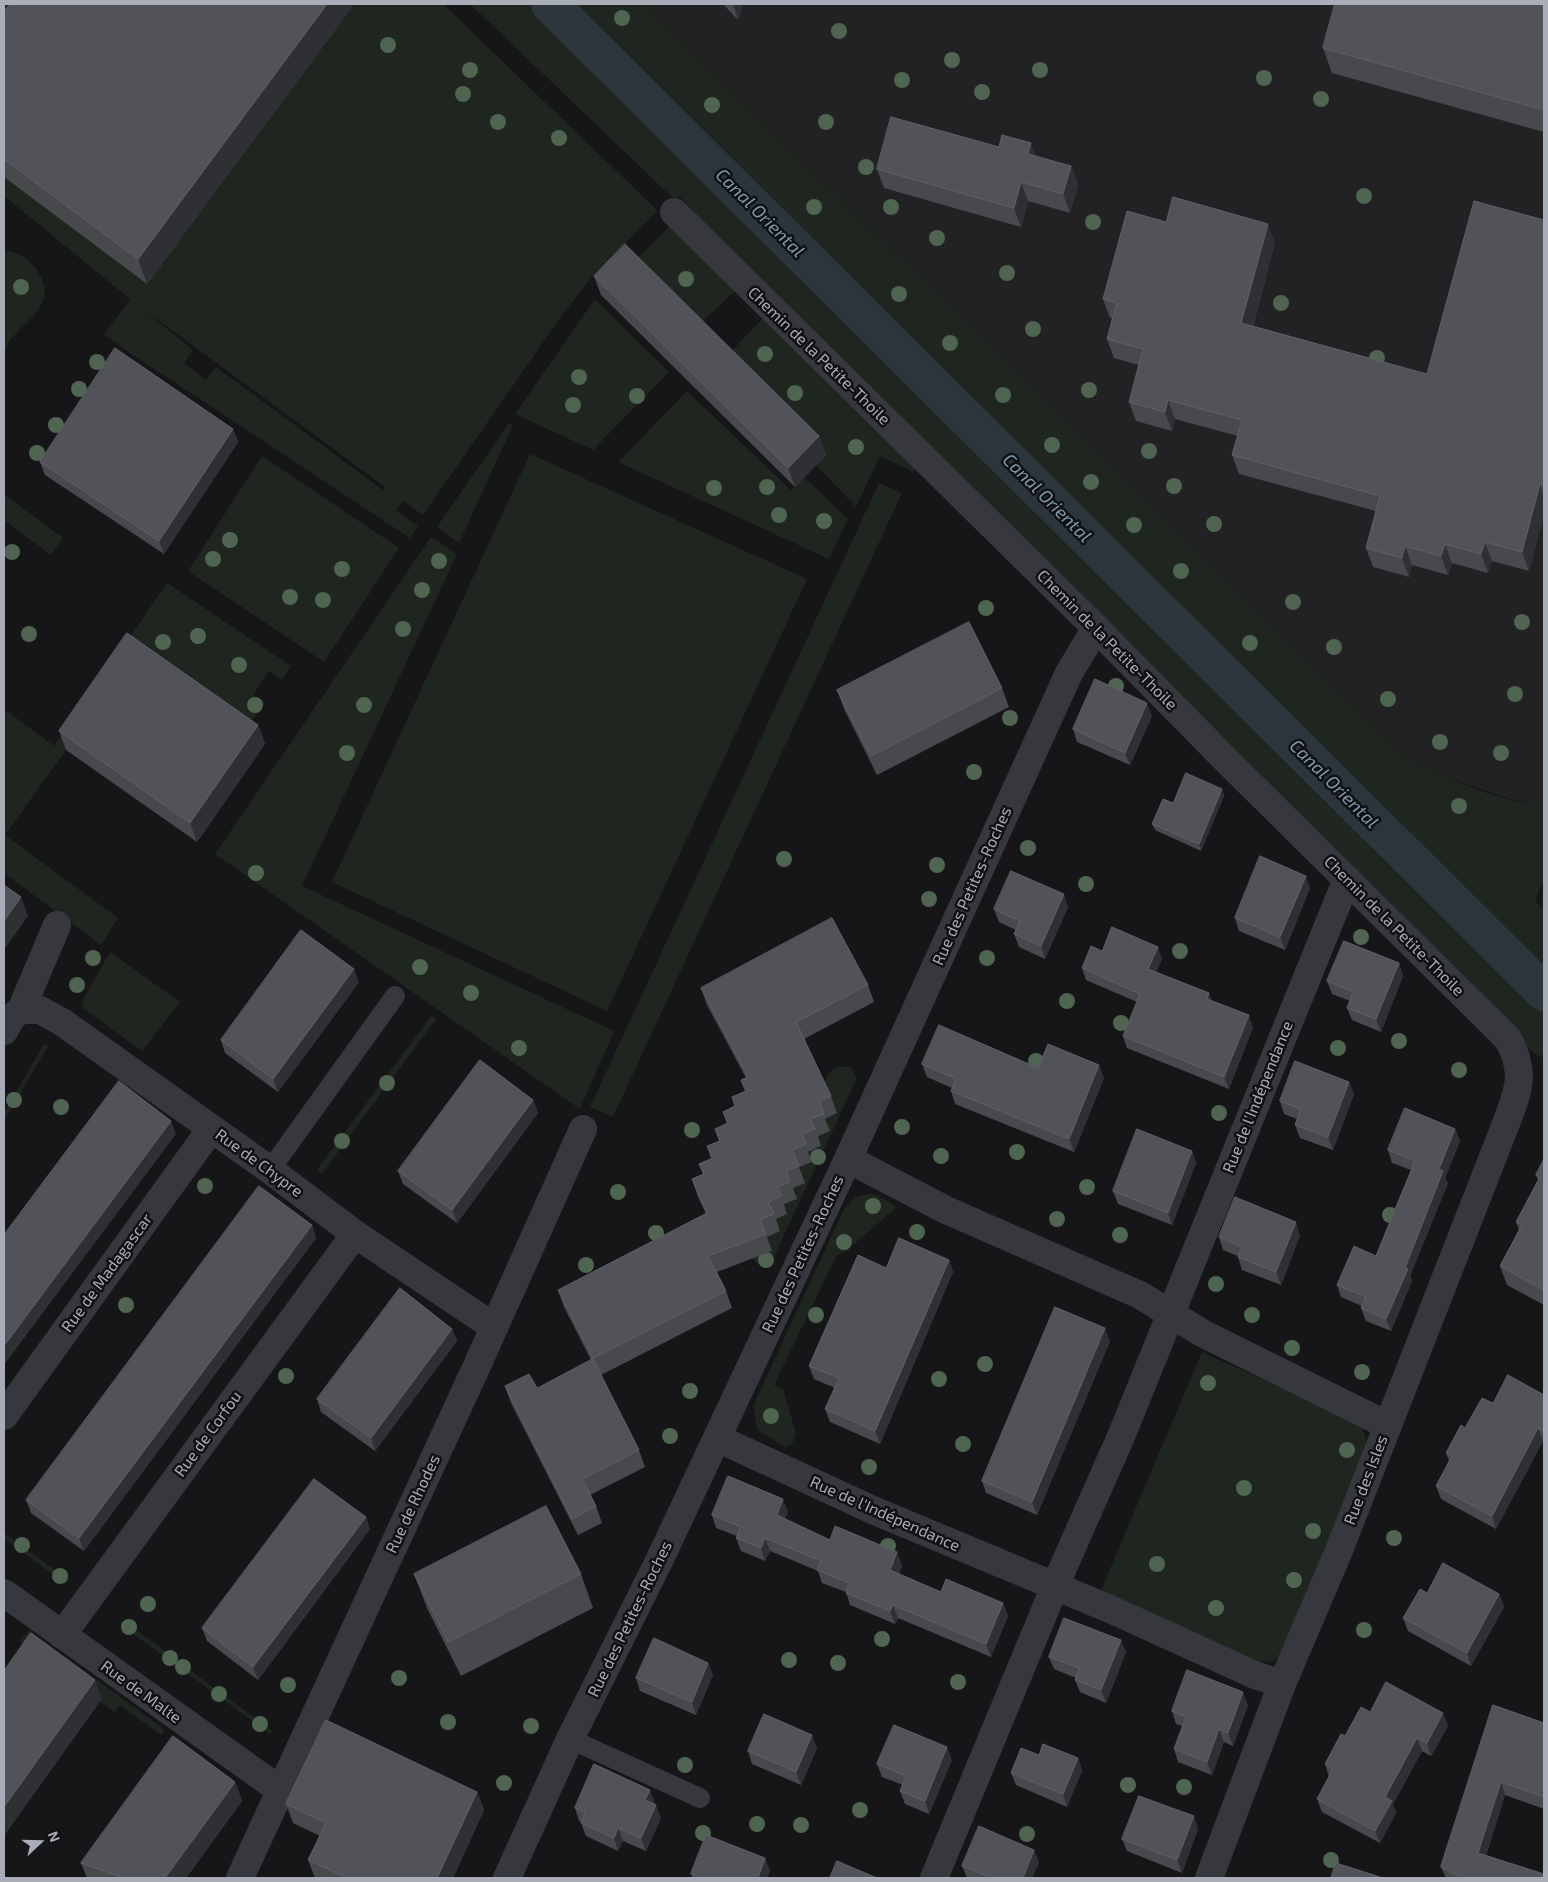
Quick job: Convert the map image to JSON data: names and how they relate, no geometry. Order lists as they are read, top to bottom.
{
  "streets": {
    "street": [
      "Chemin de la Petite-Thoile",
      "Rue des Petites-Roches",
      "Rue de l'Indépendance",
      "Rue de Chypre",
      "Rue de Madagascar",
      "Rue de Corfou",
      "Rue des Isles",
      "Rue de Rhodes",
      "Rue de Malte"
    ]
  },
  "crossings": [
    ["Chemin de la Petite-Thoile", "Rue des Petites-Roches"],
    ["Chemin de la Petite-Thoile", "Rue de l'Indépendance"],
    ["Chemin de la Petite-Thoile", "Rue des Isles"],
    ["Rue des Petites-Roches", "Rue de l'Indépendance"],
    ["Rue de l'Indépendance", "Rue des Isles"],
    ["Rue de Chypre", "Rue de Madagascar"],
    ["Rue de Chypre", "Rue de Corfou"],
    ["Rue de Chypre", "Rue de Rhodes"],
    ["Rue de Corfou", "Rue de Malte"],
    ["Rue de Rhodes", "Rue de Malte"]
  ],
  "water": ["Canal Oriental"],
  "north": "right"
}
